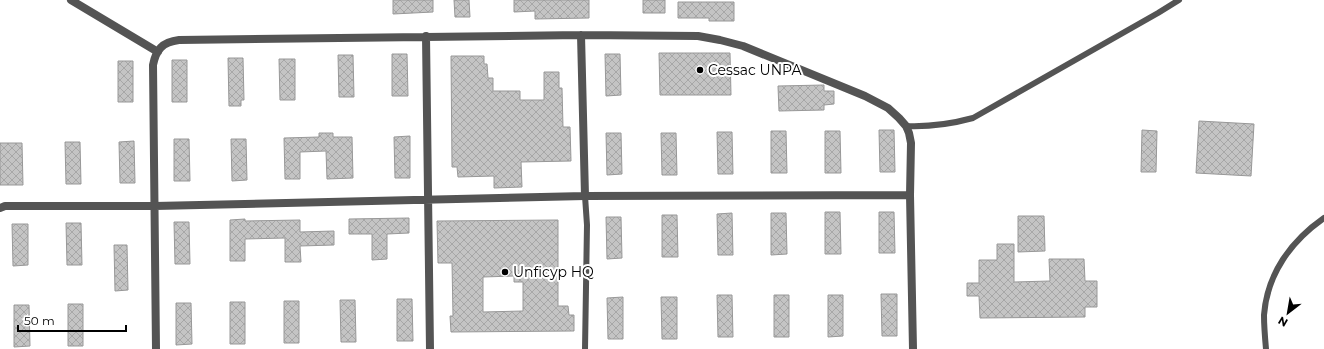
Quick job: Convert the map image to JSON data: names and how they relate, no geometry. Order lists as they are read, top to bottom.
{
  "places": ["Cessac UNPA", "Unficyp HQ"],
  "scale_bar": "50 m",
  "north": "bottom left"
}
